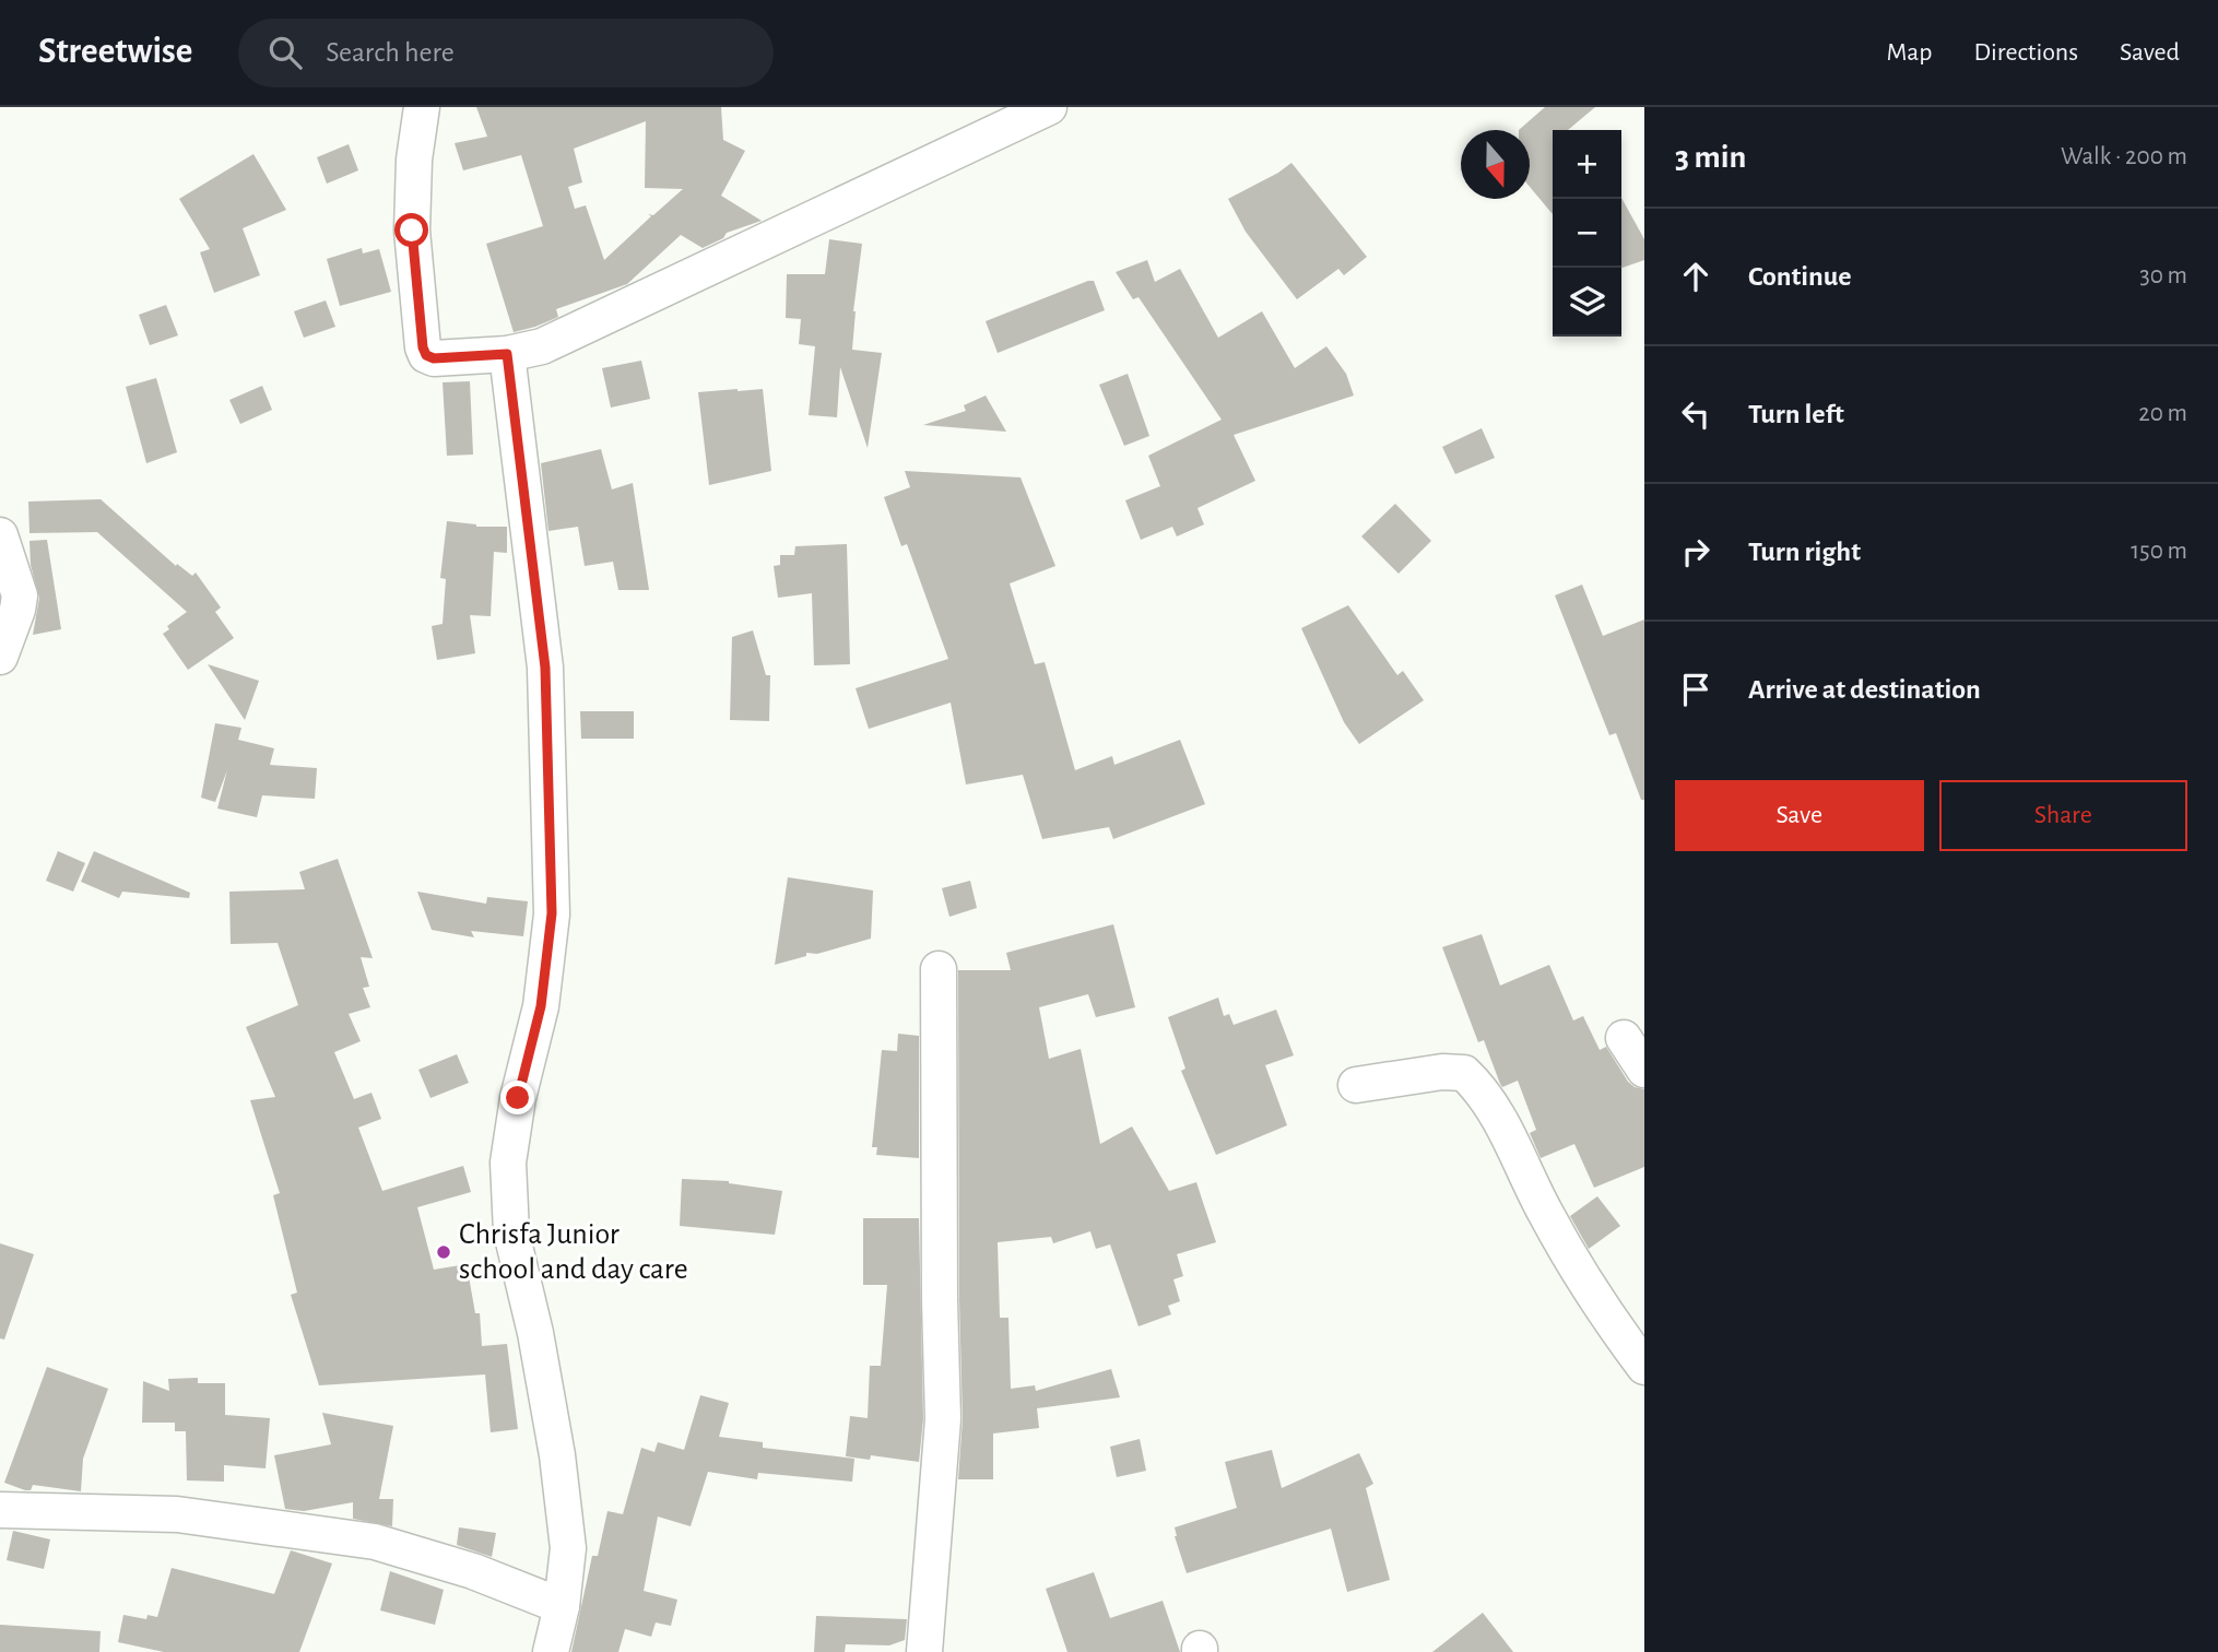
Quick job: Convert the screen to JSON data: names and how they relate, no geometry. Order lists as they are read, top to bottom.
{
  "places": ["Chrisfa Junior school and day care"],
  "north": "bottom",
  "page": {
    "header": "Streetwise",
    "search": "Search here",
    "nav": ["Map", "Directions", "Saved"],
    "heading": ["3 min", "Walk · 200 m"],
    "map_buttons": ["+", "−"],
    "list": [
      ["Continue", "30 m"],
      ["Turn left", "20 m"],
      ["Turn right", "150 m"],
      "Arrive at destination"
    ],
    "buttons": ["Save", "Share"]
  }
}
